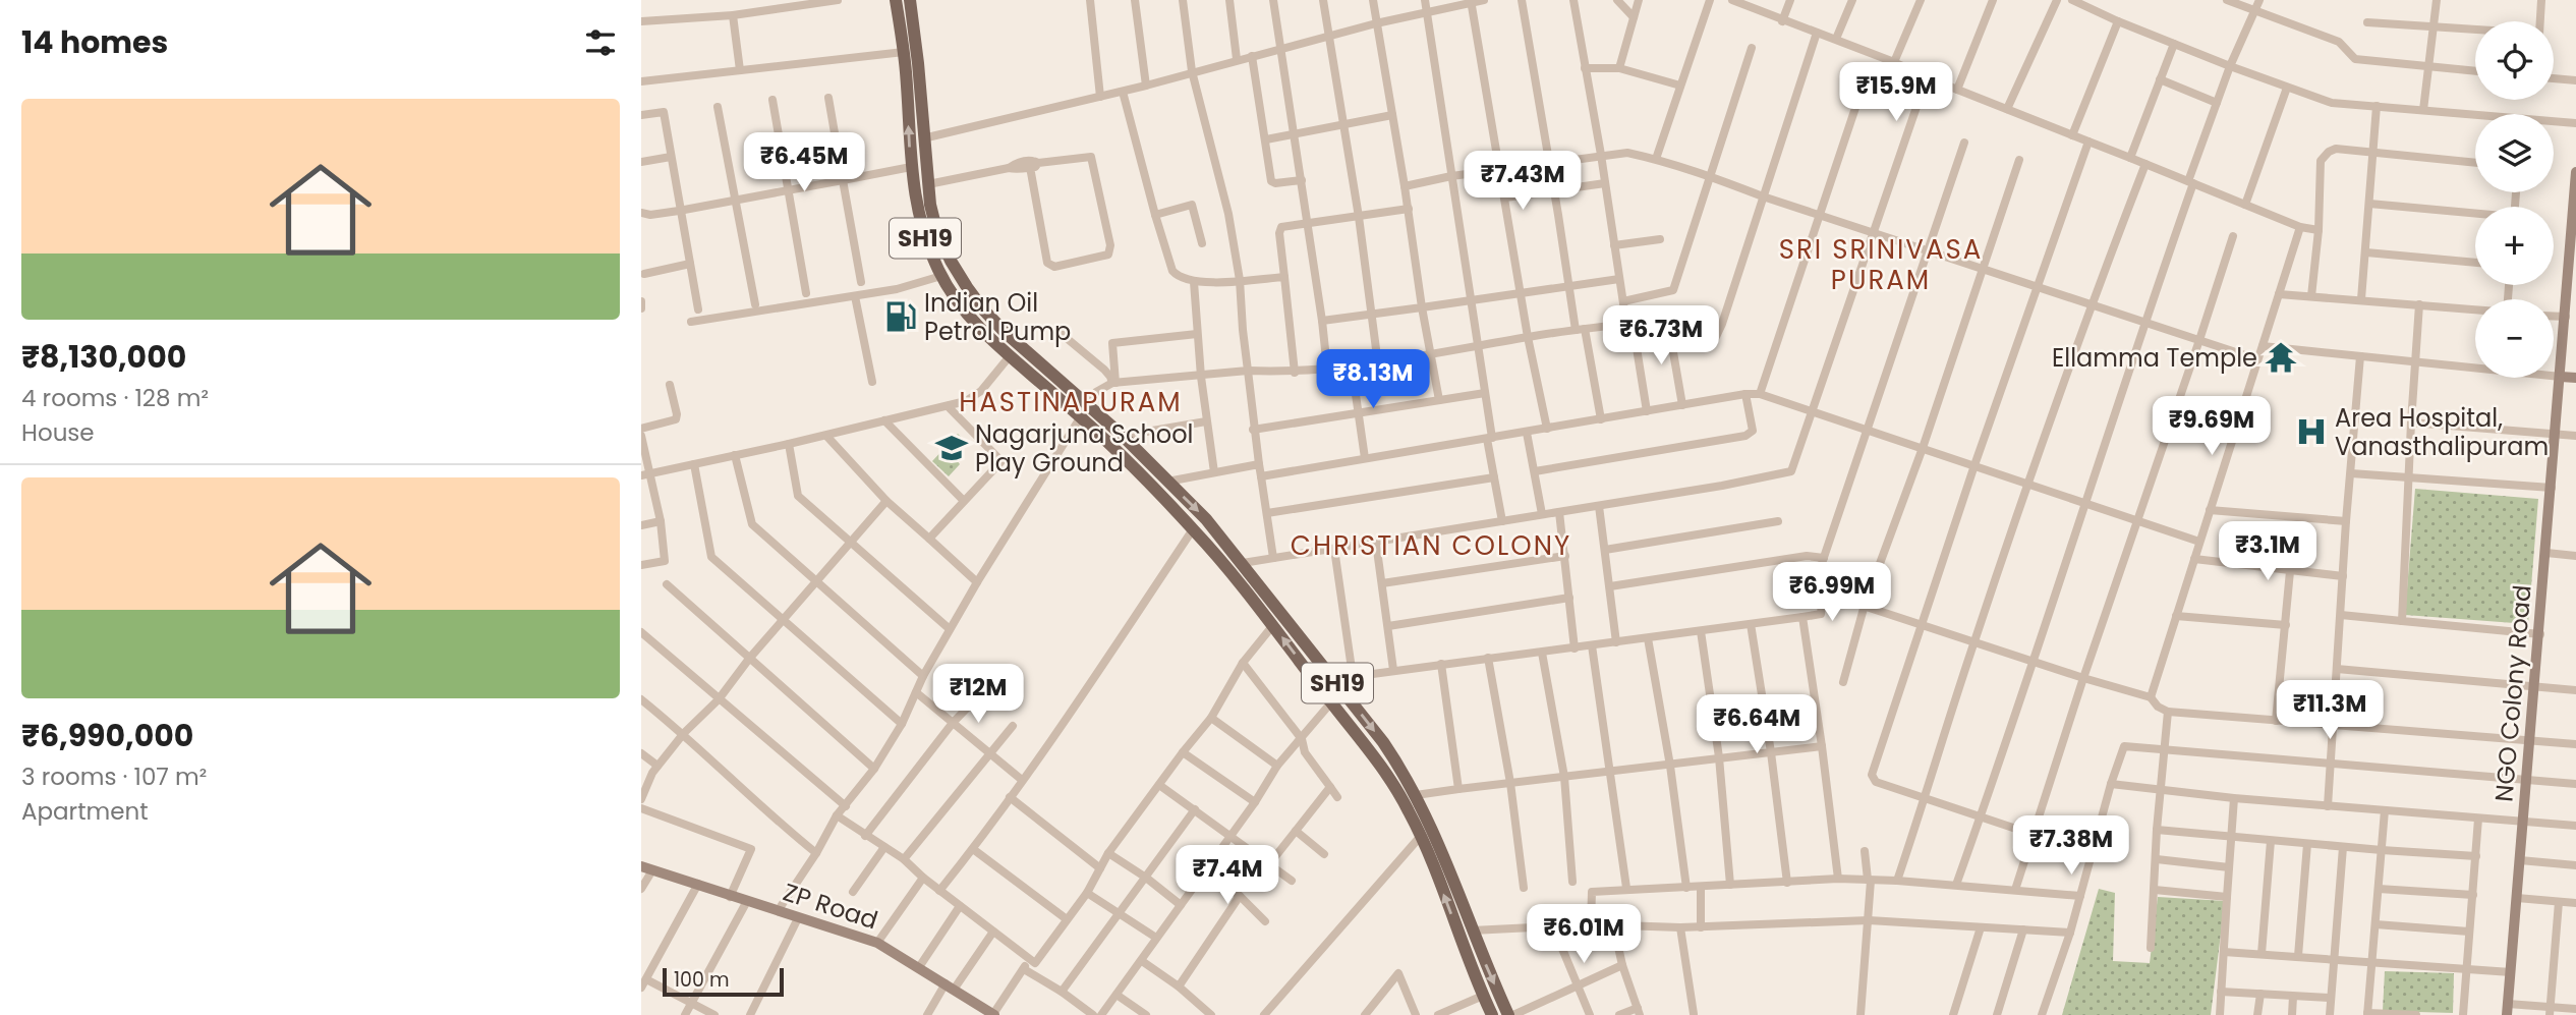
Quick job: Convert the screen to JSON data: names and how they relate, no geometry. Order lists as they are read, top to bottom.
{
  "streets": {
    "main road": ["SH19"],
    "street": ["NGO Colony Road", "ZP Road"]
  },
  "districts": ["SRI SRINIVASA PURAM", "HASTINAPURAM", "CHRISTIAN COLONY"],
  "places": {
    "fuel station": ["Indian Oil Petrol Pump"],
    "temple": ["Ellamma Temple"],
    "hospital": ["Area Hospital, Vanasthalipuram"],
    "school or university": ["Nagarjuna School Play Ground"]
  },
  "scale_bar": "100 m",
  "page": {
    "heading": "14 homes",
    "map_buttons": ["+", "−"],
    "price": [
      "₹15.9M",
      "₹6.45M",
      "₹7.43M",
      "₹6.73M",
      "₹8.13M",
      "₹9.69M",
      "₹3.1M",
      "₹6.99M",
      "₹12M",
      "₹11.3M",
      "₹6.64M",
      "₹7.38M",
      "₹7.4M",
      "₹6.01M"
    ],
    "list": [
      {
        "name": "₹8,130,000",
        "note": "4 rooms · 128 m² · House"
      },
      {
        "name": "₹6,990,000",
        "note": "3 rooms · 107 m² · Apartment"
      }
    ],
    "scale": "100 m"
  }
}
